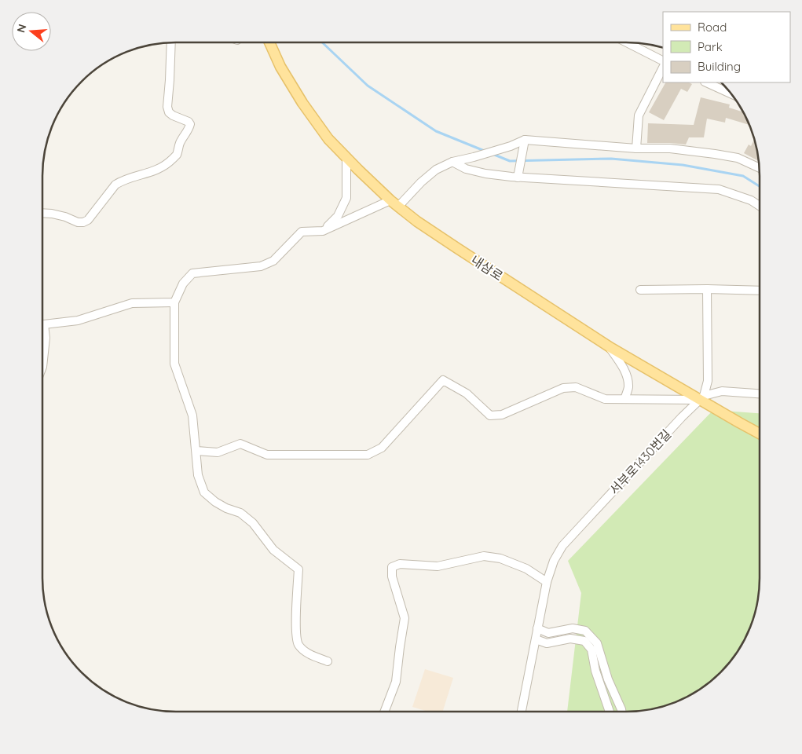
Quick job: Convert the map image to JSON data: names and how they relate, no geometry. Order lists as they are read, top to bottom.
{
  "streets": {
    "main road": ["내삼로"],
    "street": ["서부로1430번길"]
  },
  "crossings": [
    ["내삼로", "서부로1430번길"]
  ],
  "legend": ["Road", "Park", "Building"],
  "north": "left"
}
